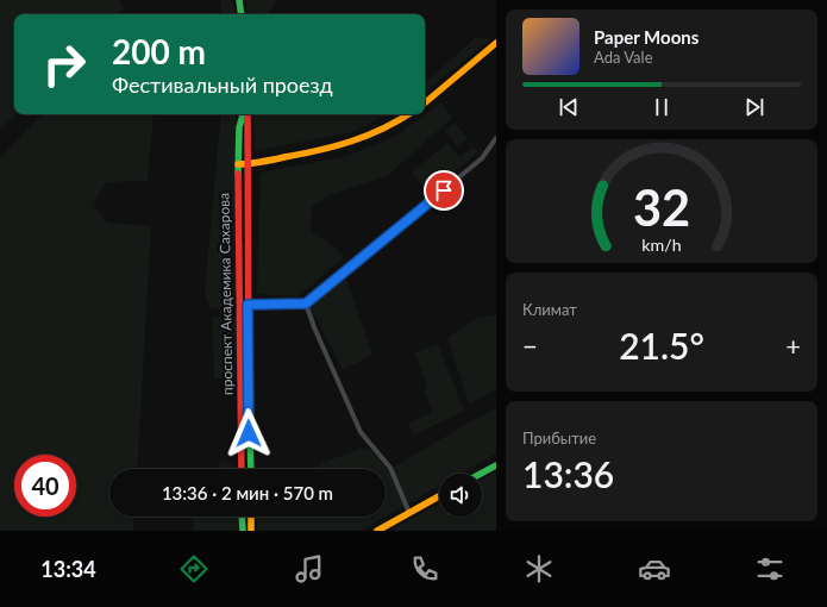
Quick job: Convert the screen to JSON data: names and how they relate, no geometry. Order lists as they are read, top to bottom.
{
  "streets": {
    "street": ["проспект Академика Сахарова"]
  },
  "page": {
    "turn": ["200 m", "Фестивальный проезд"],
    "song": ["Paper Moons", "Ada Vale"],
    "tile": [
      "Климат",
      ["Прибытие", "13:36"]
    ],
    "heat": ["−", "21.5°", "+"],
    "limit": "40",
    "trip": "13:36 · 2 мин · 570 m",
    "tabs": "13:34",
    "gauge": ["32", "km/h"]
  }
}
